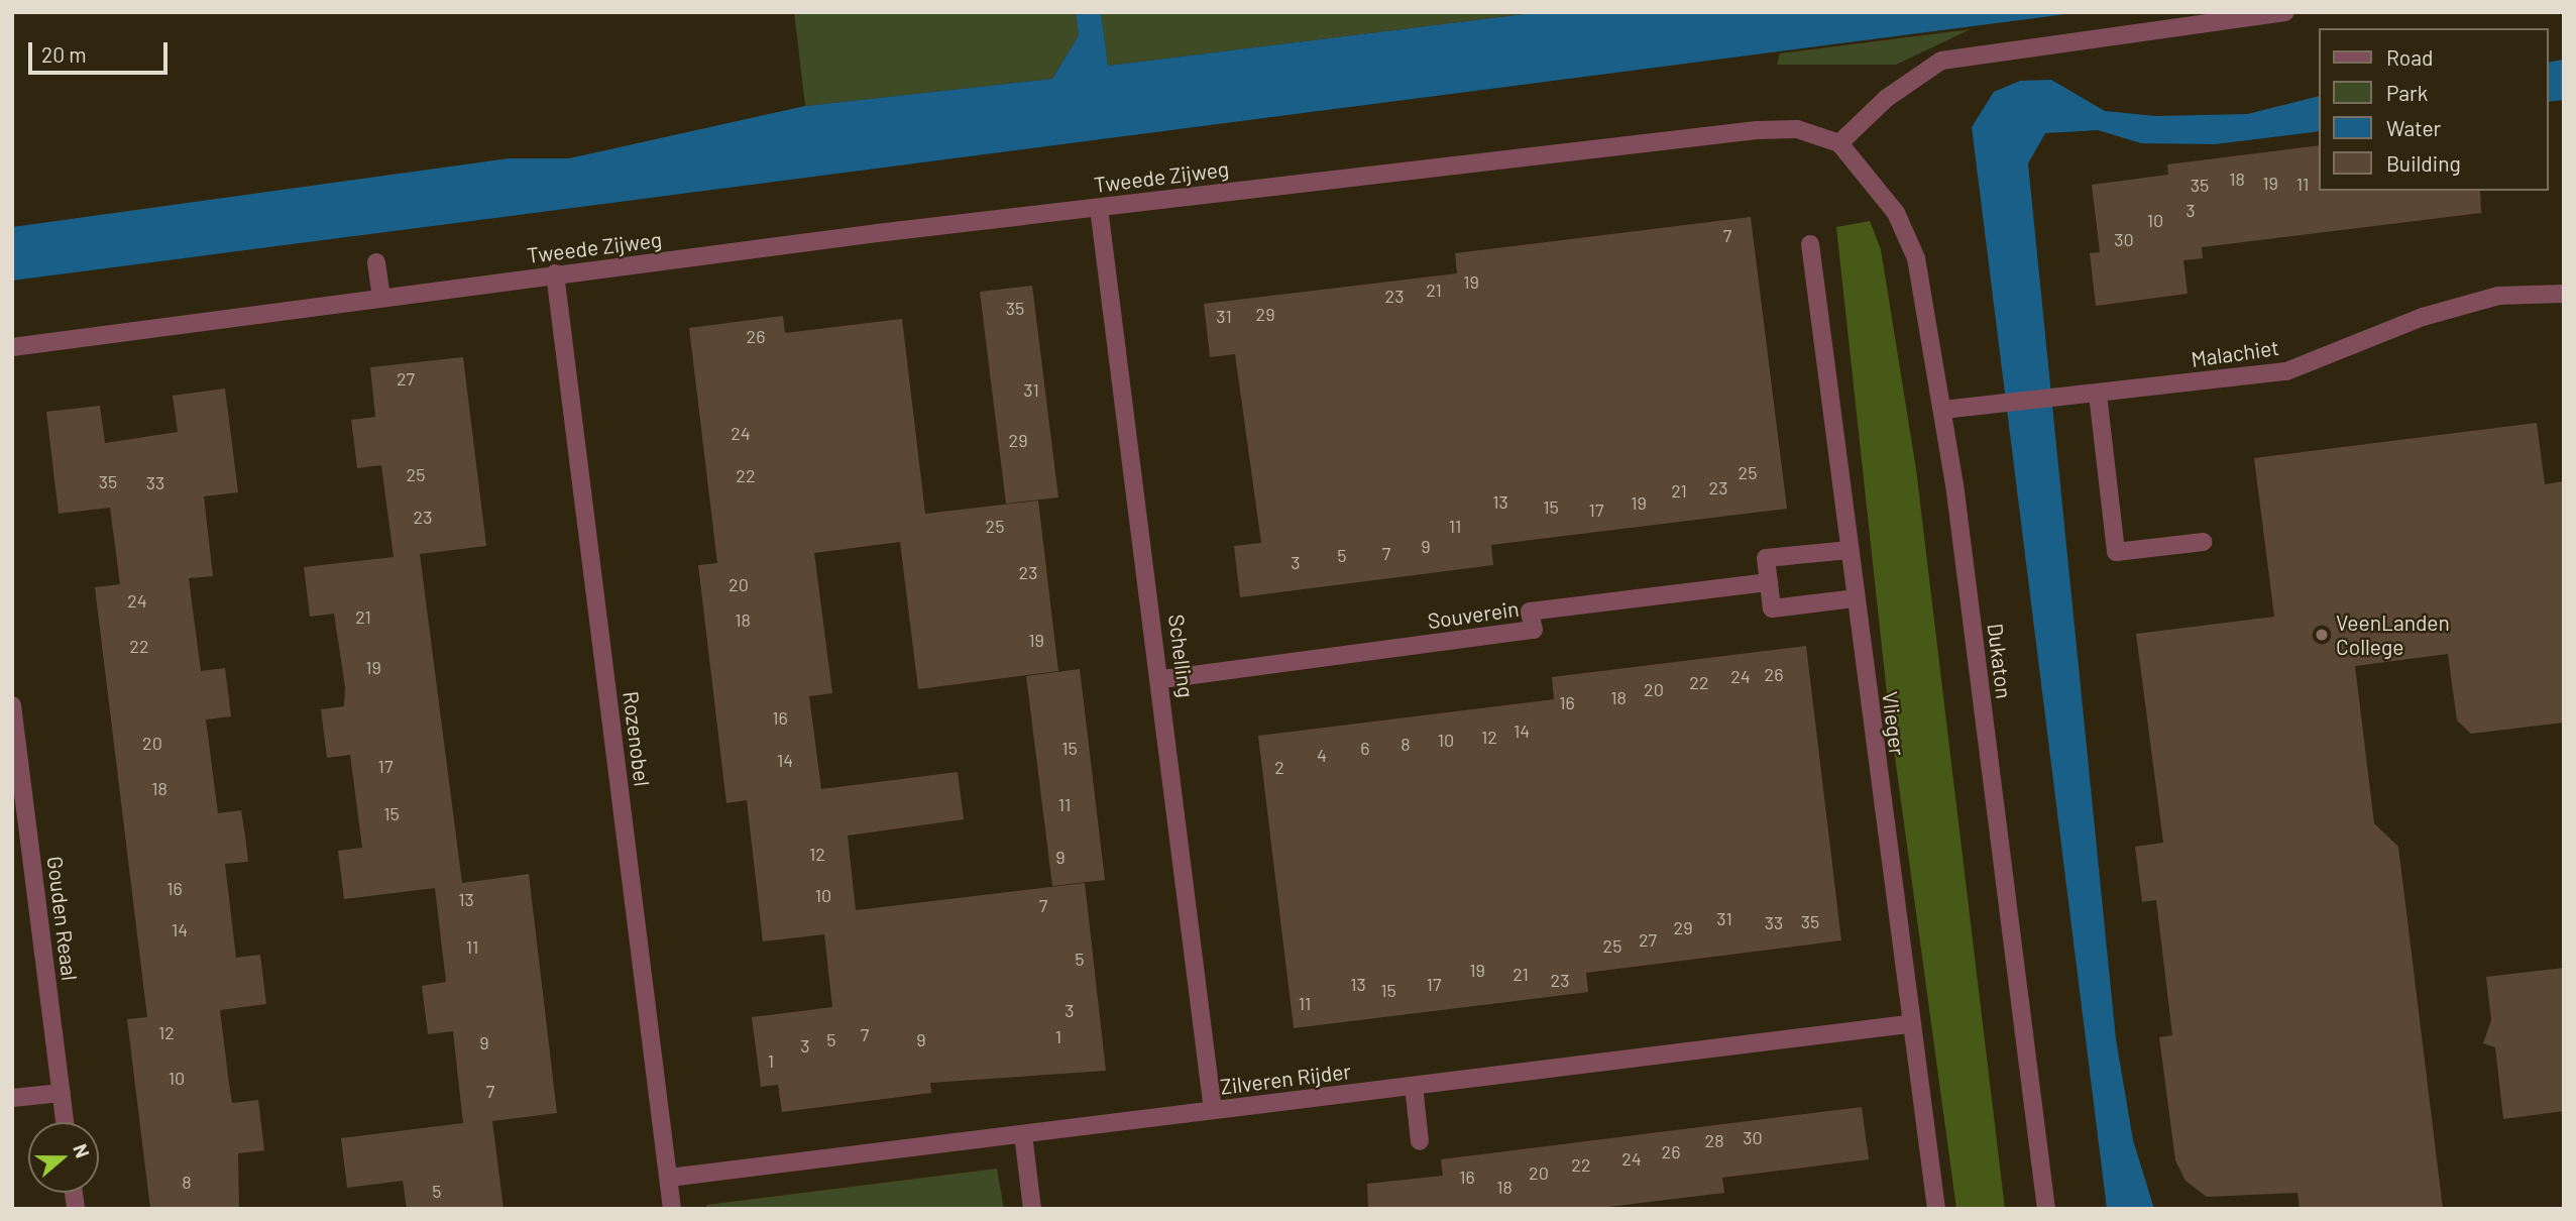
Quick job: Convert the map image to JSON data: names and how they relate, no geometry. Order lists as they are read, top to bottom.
{
  "streets": {
    "street": [
      "Tweede Zijweg",
      "Malachiet",
      "Souverein",
      "Schelling",
      "Dukaton",
      "Vlieger",
      "Rozenobel",
      "Gouden Reaal",
      "Zilveren Rijder"
    ]
  },
  "crossings": [
    ["Tweede Zijweg", "Schelling"],
    ["Tweede Zijweg", "Dukaton"],
    ["Tweede Zijweg", "Rozenobel"],
    ["Malachiet", "Dukaton"],
    ["Souverein", "Schelling"],
    ["Schelling", "Zilveren Rijder"],
    ["Vlieger", "Zilveren Rijder"],
    ["Rozenobel", "Zilveren Rijder"]
  ],
  "places": ["VeenLanden College"],
  "house_numbers": [
    "18",
    "19",
    "11",
    "35",
    "3",
    "10",
    "7",
    "30",
    "19",
    "21",
    "23",
    "35",
    "29",
    "31",
    "26",
    "27",
    "31",
    "24",
    "29",
    "25",
    "25",
    "22",
    "35",
    "33",
    "23",
    "21",
    "13",
    "19",
    "15",
    "17",
    "23",
    "25",
    "11",
    "9",
    "7",
    "5",
    "3",
    "23",
    "20",
    "24",
    "21",
    "18",
    "19",
    "22",
    "19",
    "26",
    "24",
    "22",
    "20",
    "18",
    "16",
    "16",
    "14",
    "12",
    "10",
    "20",
    "8",
    "15",
    "6",
    "4",
    "14",
    "17",
    "2",
    "18",
    "11",
    "15",
    "12",
    "9",
    "16",
    "10",
    "13",
    "7",
    "31",
    "35",
    "33",
    "29",
    "14",
    "27",
    "25",
    "11",
    "5",
    "19",
    "21",
    "23",
    "13",
    "17",
    "15",
    "11",
    "3",
    "12",
    "7",
    "1",
    "5",
    "9",
    "9",
    "3",
    "1",
    "10",
    "7",
    "30",
    "28",
    "26",
    "24",
    "22",
    "20",
    "16",
    "8",
    "18",
    "5"
  ],
  "legend": [
    "Road",
    "Park",
    "Water",
    "Building"
  ],
  "scale_bar": "20 m",
  "north": "right"
}
